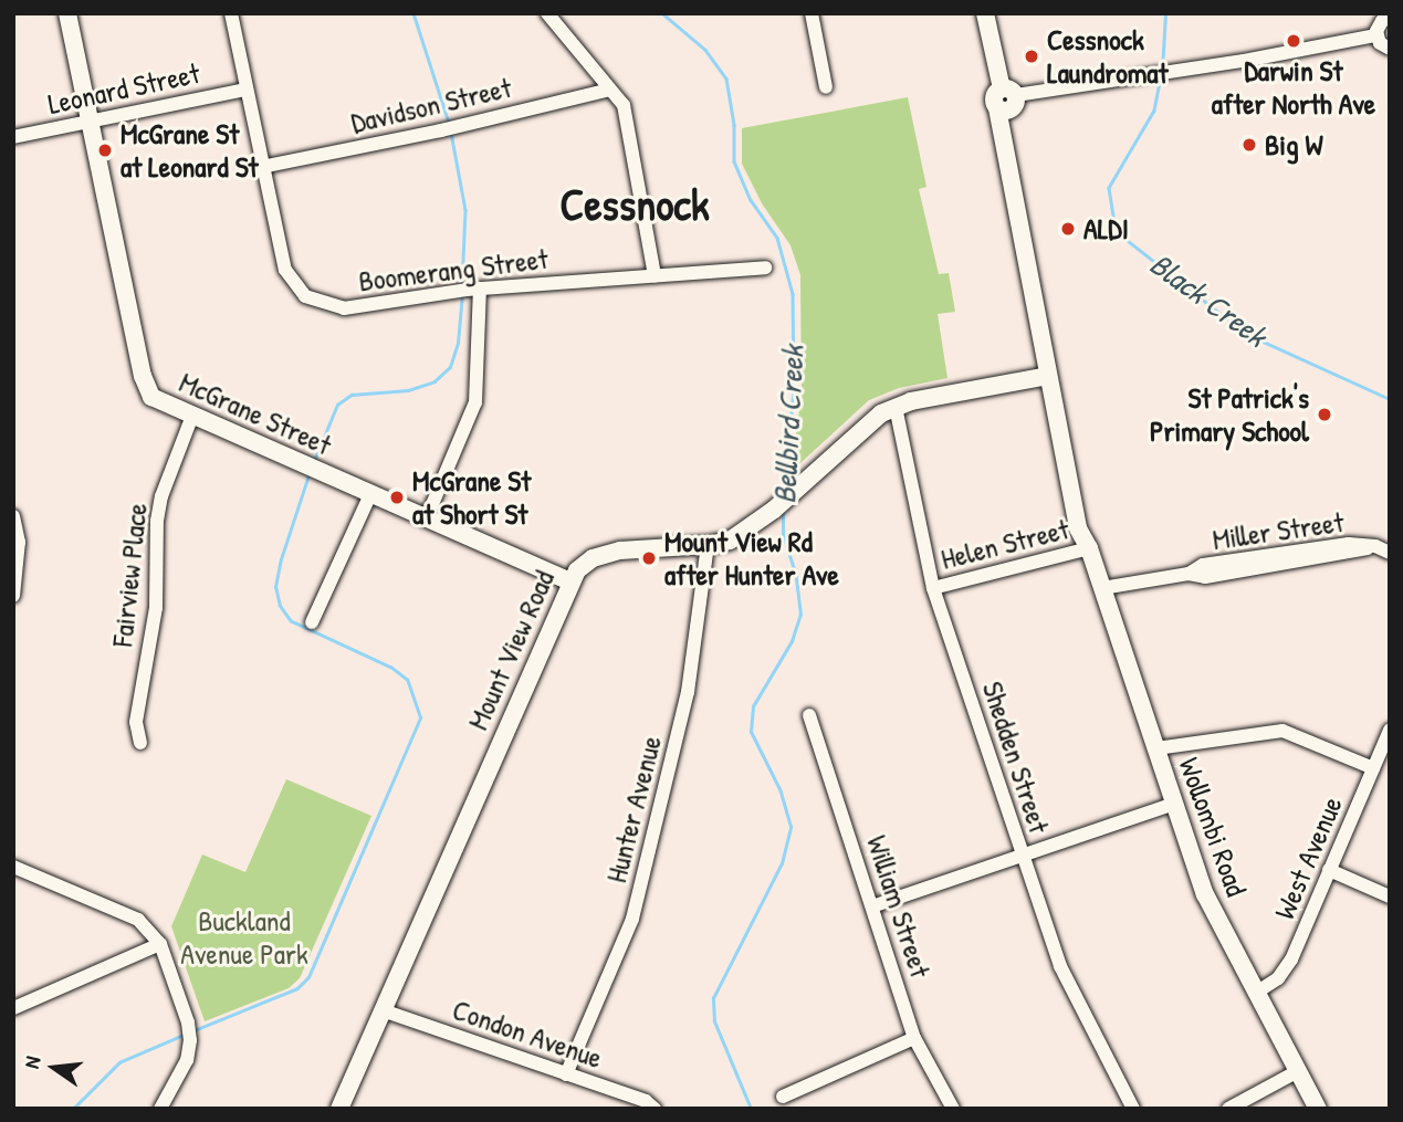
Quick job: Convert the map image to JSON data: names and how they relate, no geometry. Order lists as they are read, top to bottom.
{
  "streets": {
    "main road": ["McGrane Street", "Mount View Road", "Wollombi Road"],
    "street": [
      "Leonard Street",
      "Davidson Street",
      "Boomerang Street",
      "Miller Street",
      "Helen Street",
      "Fairview Place",
      "Shedden Street",
      "Hunter Avenue",
      "West Avenue",
      "William Street",
      "Condon Avenue"
    ]
  },
  "crossings": [
    ["Leonard Street", "Boomerang Street"],
    ["Leonard Street", "McGrane Street"],
    ["Davidson Street", "Boomerang Street"],
    ["McGrane Street", "Fairview Place"],
    ["McGrane Street", "Mount View Road"],
    ["Miller Street", "Wollombi Road"],
    ["Helen Street", "Shedden Street"],
    ["Helen Street", "Wollombi Road"],
    ["Mount View Road", "Shedden Street"],
    ["Mount View Road", "Hunter Avenue"],
    ["Mount View Road", "Wollombi Road"],
    ["Mount View Road", "Condon Avenue"],
    ["Hunter Avenue", "Condon Avenue"],
    ["Wollombi Road", "West Avenue"]
  ],
  "districts": ["Cessnock"],
  "water": ["Black Creek", "Bellbird Creek"],
  "parks": ["Buckland Avenue Park"],
  "places": [
    "Darwin St after North Ave",
    "Cessnock Laundromat",
    "Big W",
    "McGrane St at Leonard St",
    "ALDI",
    "St Patrick's Primary School",
    "McGrane St at Short St",
    "Mount View Rd after Hunter Ave"
  ],
  "north": "left"
}
